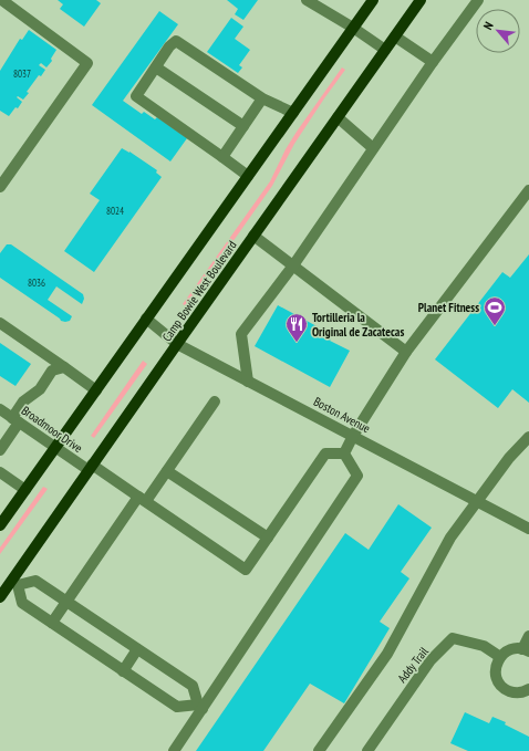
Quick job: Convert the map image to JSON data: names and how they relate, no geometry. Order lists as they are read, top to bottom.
{
  "streets": {
    "main road": ["Camp Bowie West Boulevard"],
    "street": ["Boston Avenue", "Broadmoor Drive", "Addy Trail"]
  },
  "crossings": [
    ["Camp Bowie West Boulevard", "Boston Avenue"],
    ["Camp Bowie West Boulevard", "Broadmoor Drive"]
  ],
  "places": {
    "sports": ["Planet Fitness"],
    "restaurant": ["Tortilleria la Original de Zacatecas"]
  },
  "house_numbers": ["8037", "8024", "8036"],
  "north": "top left"
}
